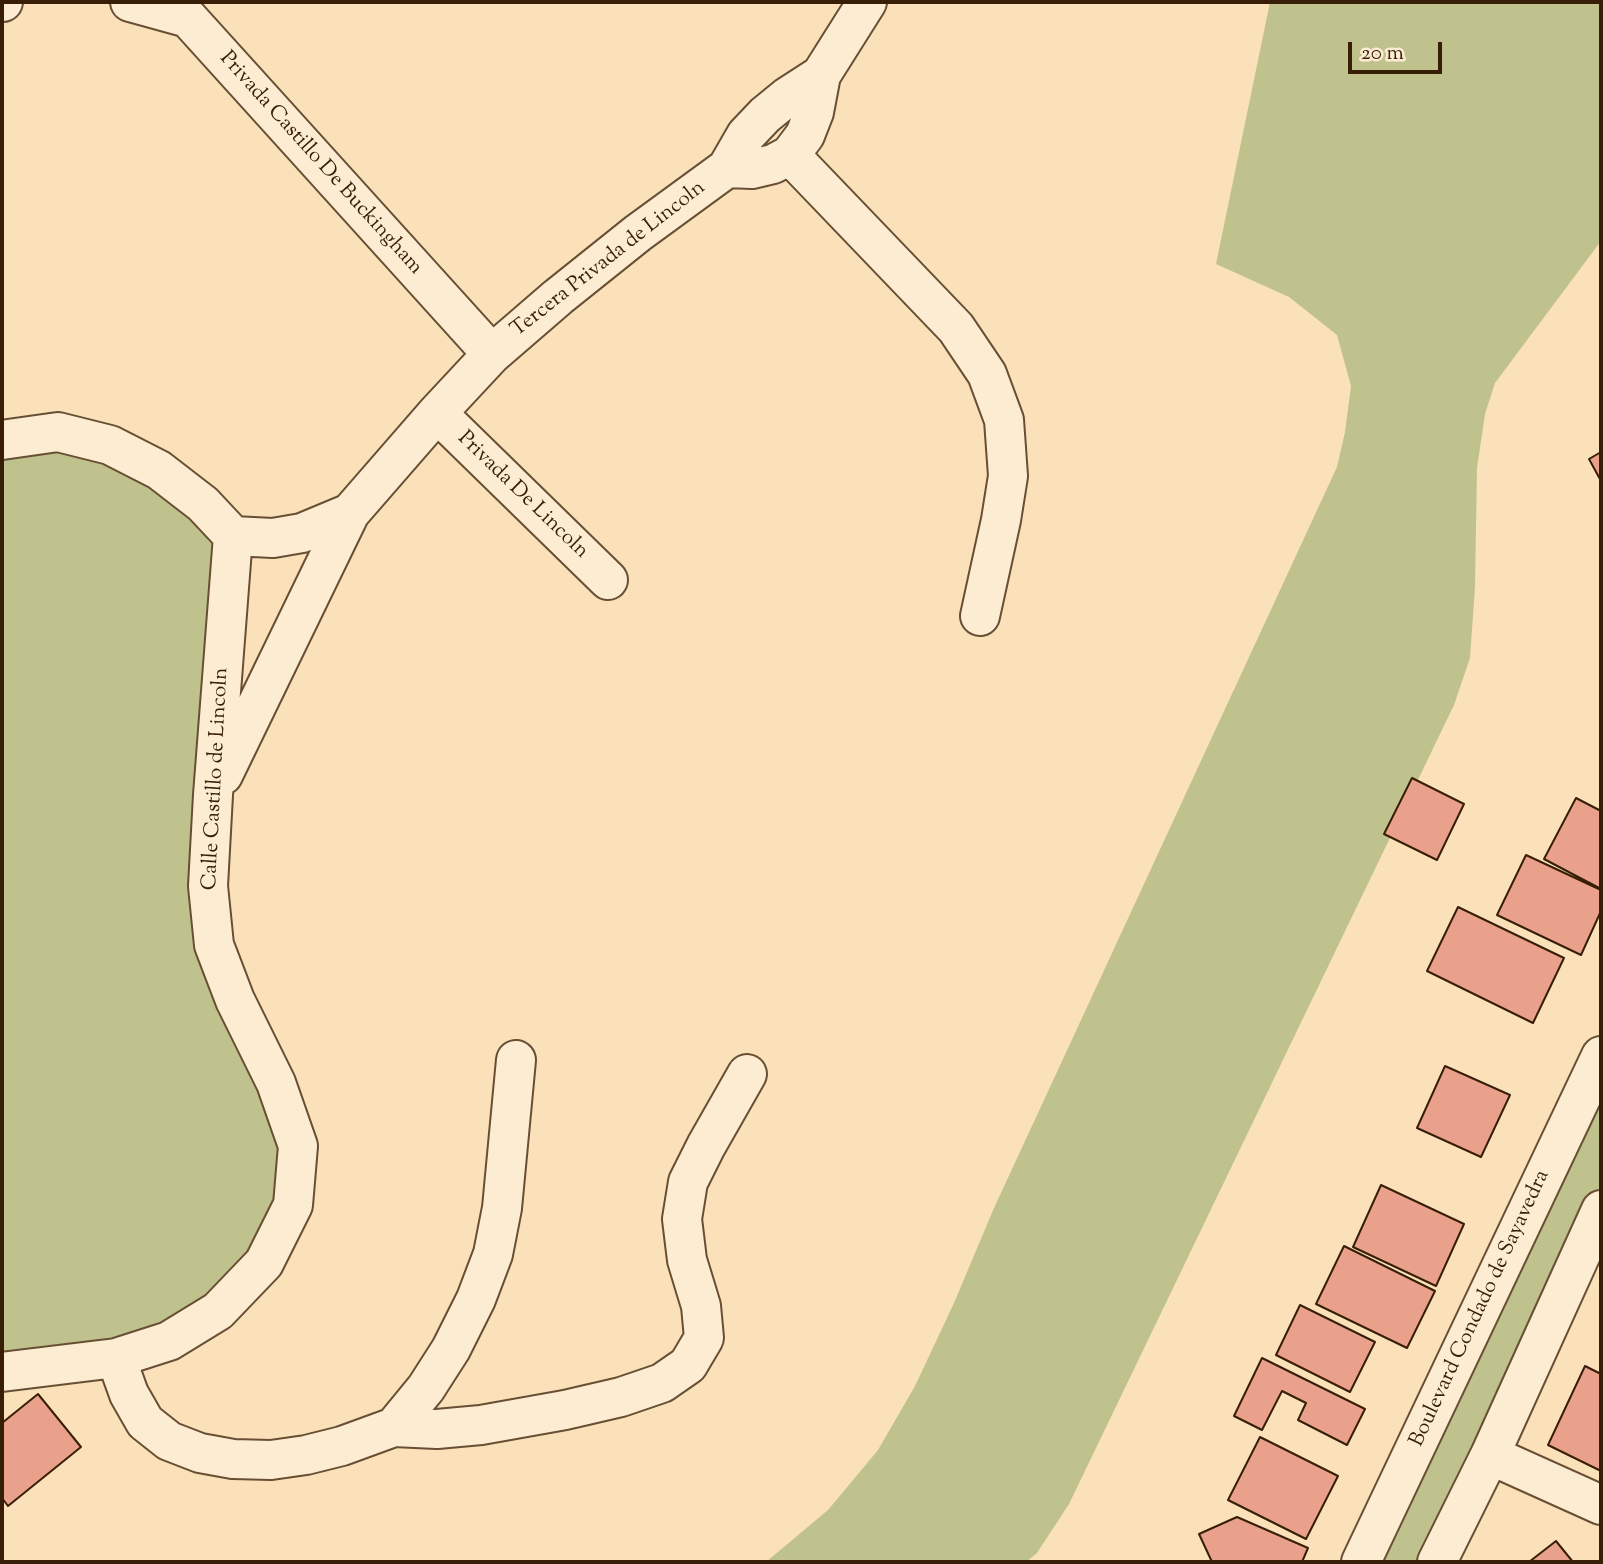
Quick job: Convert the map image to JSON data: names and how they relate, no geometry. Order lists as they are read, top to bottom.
{
  "streets": {
    "street": [
      "Privada Castillo De Buckingham",
      "Tercera Privada de Lincoln",
      "Privada De Lincoln",
      "Calle Castillo de Lincoln",
      "Boulevard Condado de Sayavedra"
    ]
  },
  "crossings": [
    ["Privada Castillo De Buckingham", "Tercera Privada de Lincoln"],
    ["Tercera Privada de Lincoln", "Privada De Lincoln"]
  ],
  "scale_bar": "20 m"
}
